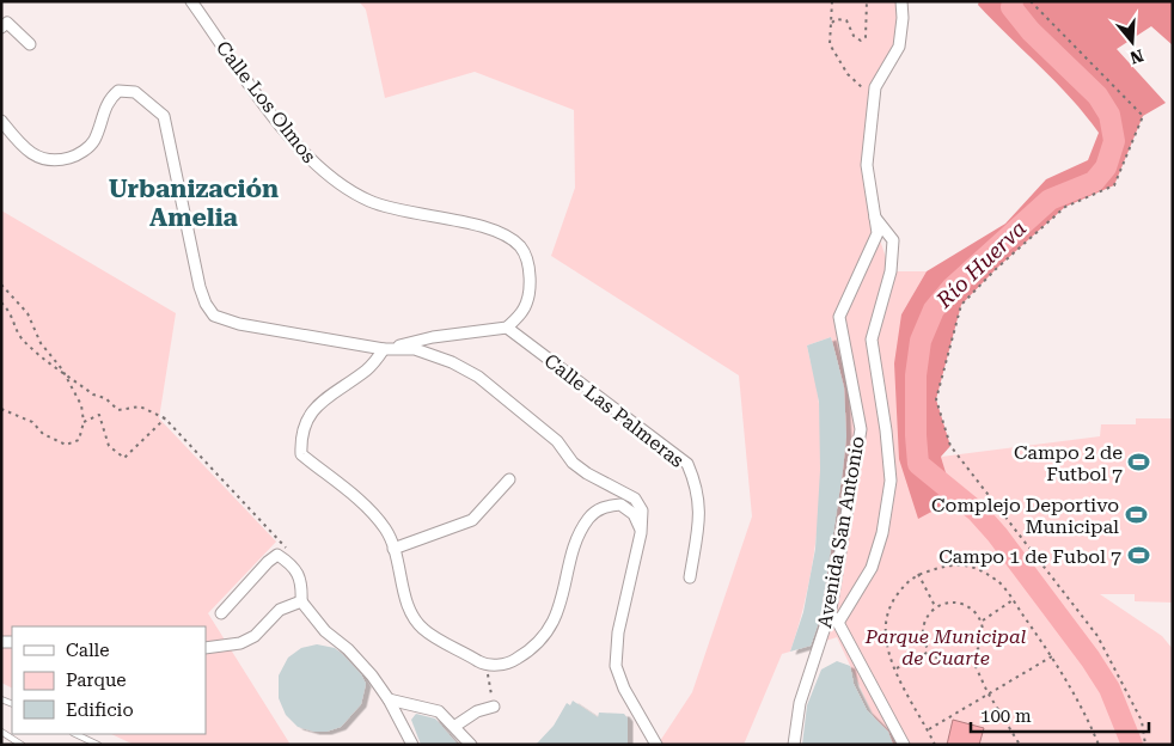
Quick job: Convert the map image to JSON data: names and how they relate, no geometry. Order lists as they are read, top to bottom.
{
  "streets": {
    "street": ["Calle Los Olmos", "Calle Las Palmeras", "Avenida San Antonio"]
  },
  "crossings": [
    ["Calle Los Olmos", "Calle Las Palmeras"]
  ],
  "districts": ["Urbanización Amelia"],
  "water": ["Río Huerva"],
  "parks": ["Parque Municipal de Cuarte"],
  "places": {
    "sports": ["Campo 2 de Futbol 7", "Complejo Deportivo Municipal", "Campo 1 de Fubol 7"]
  },
  "legend": ["Calle", "Parque", "Edificio"],
  "scale_bar": "100 m",
  "north": "bottom"
}
